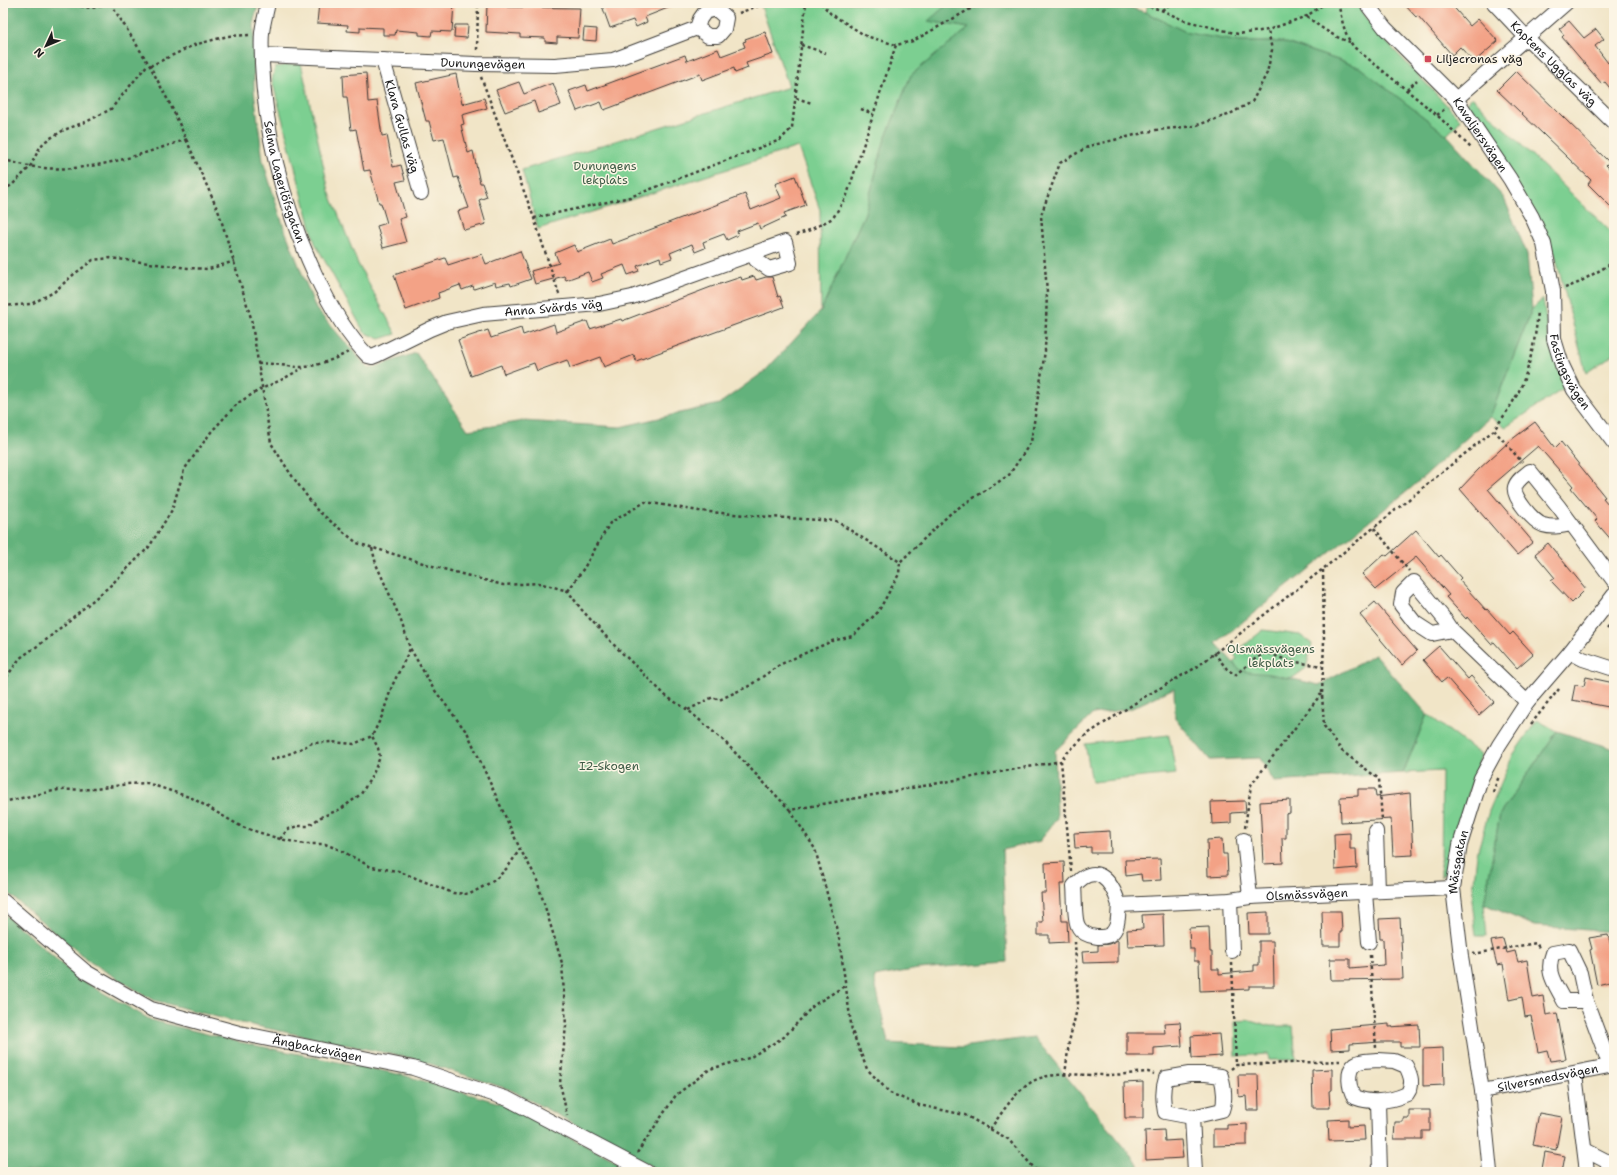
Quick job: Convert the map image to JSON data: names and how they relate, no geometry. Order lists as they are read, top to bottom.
{
  "streets": {
    "street": [
      "Dunungevägen",
      "Kaptens Ugglas väg",
      "Klara Gullas väg",
      "Kavaljersvägen",
      "Selma Lagerlöfsgatan",
      "Anna Svärds väg",
      "Fastingsvägen",
      "Mässgatan",
      "Olsmässvägen",
      "Ängbackevägen",
      "Silversmedsvägen"
    ]
  },
  "crossings": [
    ["Dunungevägen", "Klara Gullas väg"],
    ["Dunungevägen", "Selma Lagerlöfsgatan"],
    ["Kavaljersvägen", "Fastingsvägen"],
    ["Selma Lagerlöfsgatan", "Anna Svärds väg"],
    ["Mässgatan", "Olsmässvägen"],
    ["Mässgatan", "Silversmedsvägen"]
  ],
  "parks": ["Dunungens lekplats", "Olsmässvägens lekplats", "I2-Skogen"],
  "places": {
    "transit": ["Liljecronas väg"]
  },
  "north": "bottom left"
}
